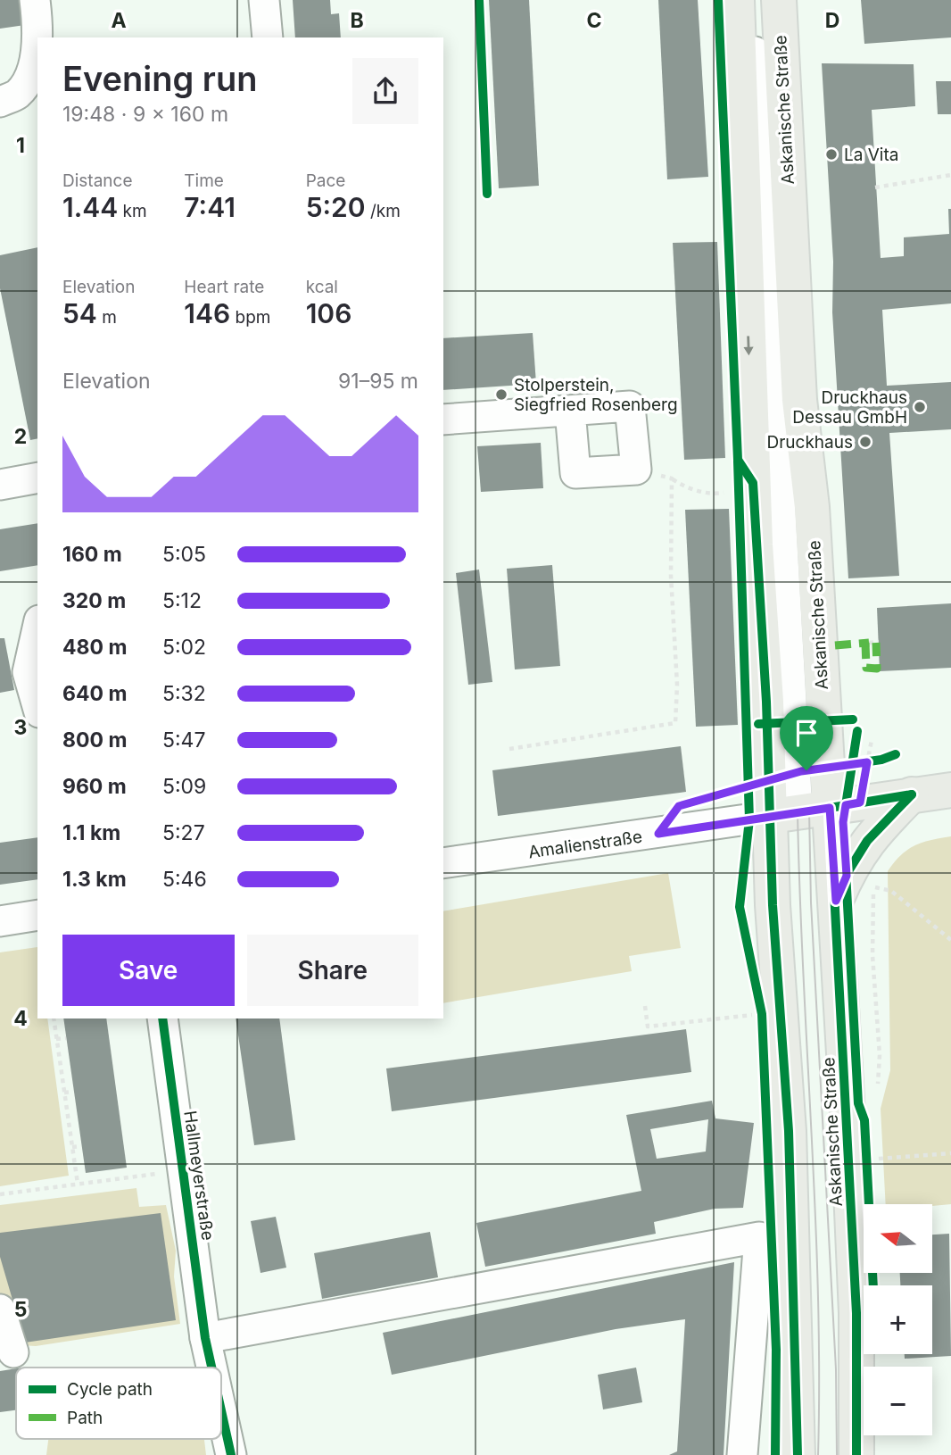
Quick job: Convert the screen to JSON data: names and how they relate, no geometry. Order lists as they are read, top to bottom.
{
  "streets": {
    "main road": ["Askanische Straße", "Amalienstraße"],
    "street": ["Hallmeyerstraße"]
  },
  "crossings": [
    ["Askanische Straße", "Amalienstraße"]
  ],
  "places": [
    "La Vita",
    "Stolperstein, Siegfried Rosenberg",
    "Druckhaus Dessau GmbH",
    "Druckhaus"
  ],
  "legend": ["Cycle path", "Path"],
  "north": "left",
  "page": {
    "heading": ["Evening run", "19:48 · 9 × 160 m"],
    "stats": [
      ["Distance", "1.44 km"],
      ["Time", "7:41"],
      ["Pace", "5:20 /km"],
      ["Elevation", "54 m"],
      ["Heart rate", "146 bpm"],
      ["kcal", "106"]
    ],
    "chart": ["Elevation", "91–95 m"],
    "list": [
      {
        "name": "160 m",
        "note": "5:05"
      },
      {
        "name": "320 m",
        "note": "5:12"
      },
      {
        "name": "480 m",
        "note": "5:02"
      },
      {
        "name": "640 m",
        "note": "5:32"
      },
      {
        "name": "800 m",
        "note": "5:47"
      },
      {
        "name": "960 m",
        "note": "5:09"
      },
      {
        "name": "1.1 km",
        "note": "5:27"
      },
      {
        "name": "1.3 km",
        "note": "5:46"
      }
    ],
    "buttons": ["Save", "Share"],
    "map_buttons": ["+", "−"]
  },
  "grid": {
    "columns": [
      "A",
      "B",
      "C",
      "D"
    ],
    "rows": [
      "1",
      "2",
      "3",
      "4",
      "5"
    ]
  }
}
